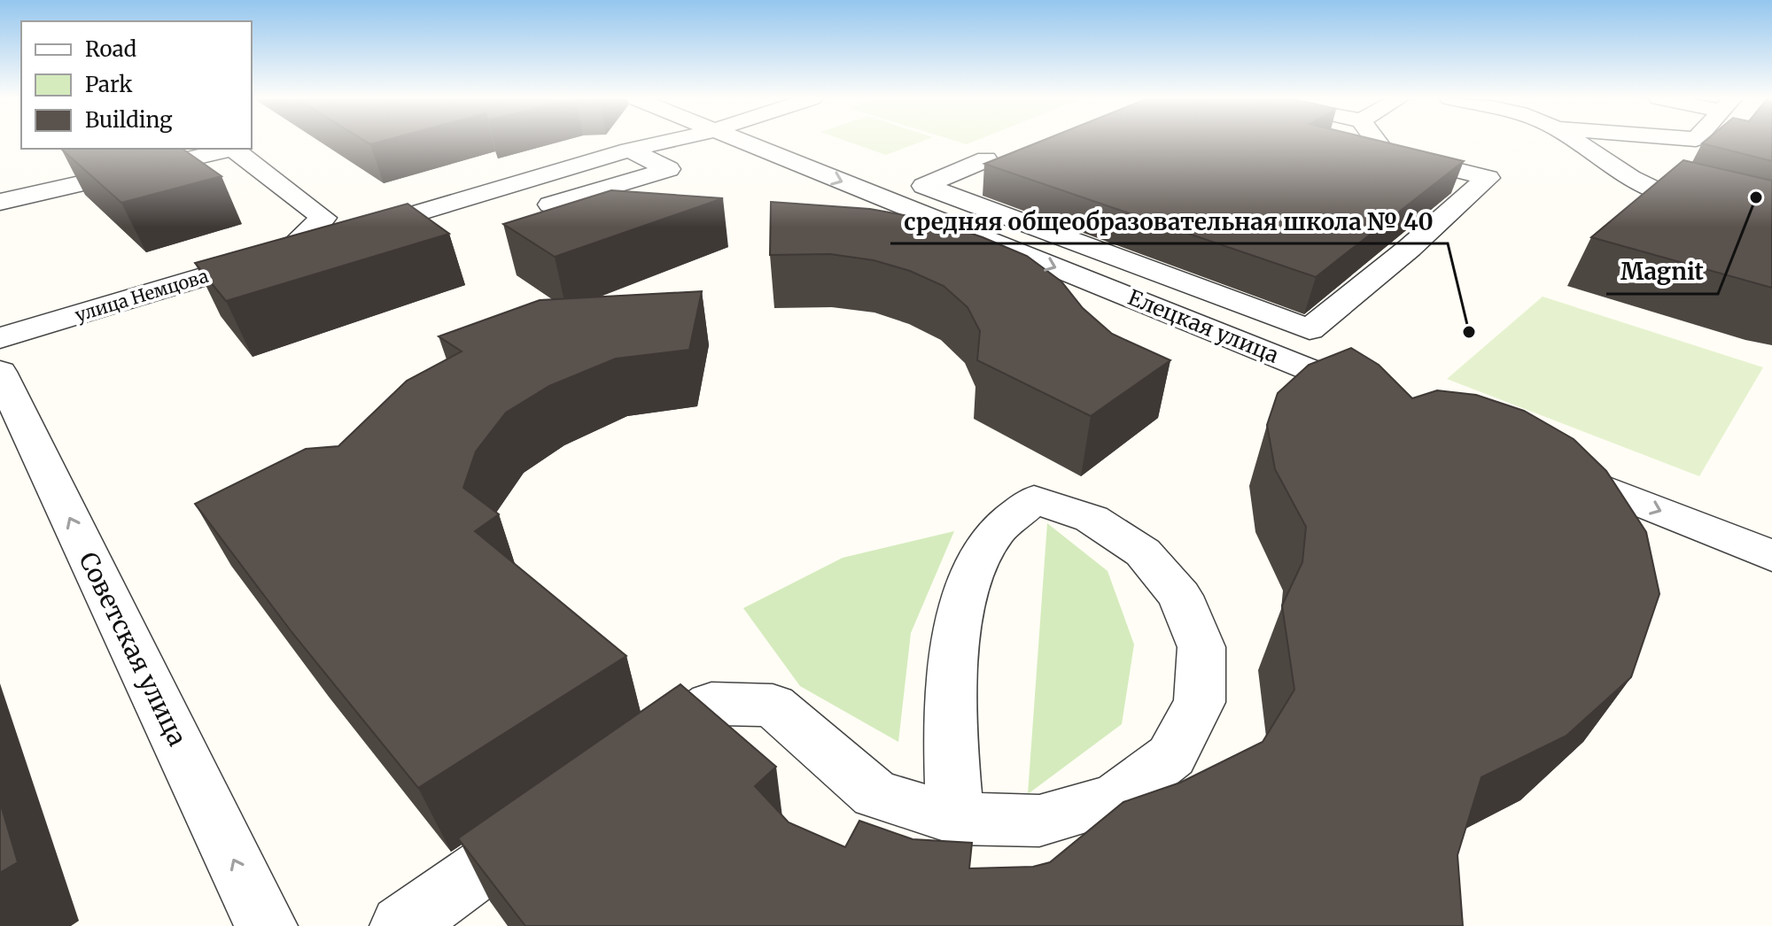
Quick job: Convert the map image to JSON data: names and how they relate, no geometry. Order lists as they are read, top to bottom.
{
  "streets": {
    "street": ["улица Немцова", "Елецкая улица", "Советская улица"]
  },
  "one_way": ["Елецкая улица", "Советская улица"],
  "places": ["Magnit", "средняя общеобразовательная школа № 40"],
  "legend": ["Road", "Park", "Building"]
}
